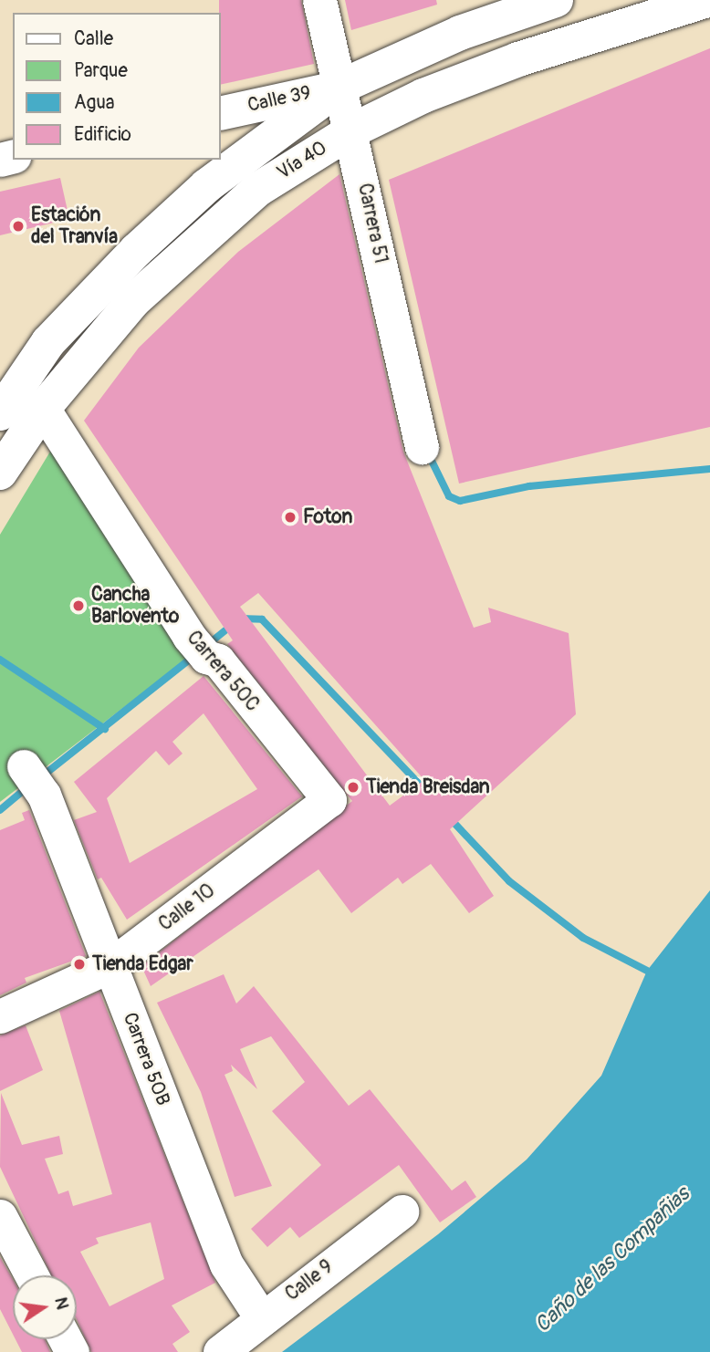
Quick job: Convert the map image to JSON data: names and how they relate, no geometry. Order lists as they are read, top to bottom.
{
  "streets": {
    "highway": ["Vía 40"],
    "street": [
      "Calle 39",
      "Carrera 51",
      "Carrera 50C",
      "Calle 10",
      "Carrera 50B",
      "Calle 9"
    ]
  },
  "crossings": [
    ["Calle 39", "Vía 40"],
    ["Calle 39", "Carrera 51"],
    ["Vía 40", "Carrera 51"],
    ["Vía 40", "Carrera 50C"],
    ["Carrera 50C", "Calle 10"],
    ["Calle 10", "Carrera 50B"],
    ["Carrera 50B", "Calle 9"]
  ],
  "water": ["Caño de las Compañias"],
  "places": [
    "Estación del Tranvía",
    "Foton",
    "Cancha Barlovento",
    "Tienda Breisdan",
    "Tienda Edgar"
  ],
  "legend": [
    "Calle",
    "Parque",
    "Agua",
    "Edificio"
  ],
  "north": "right"
}
